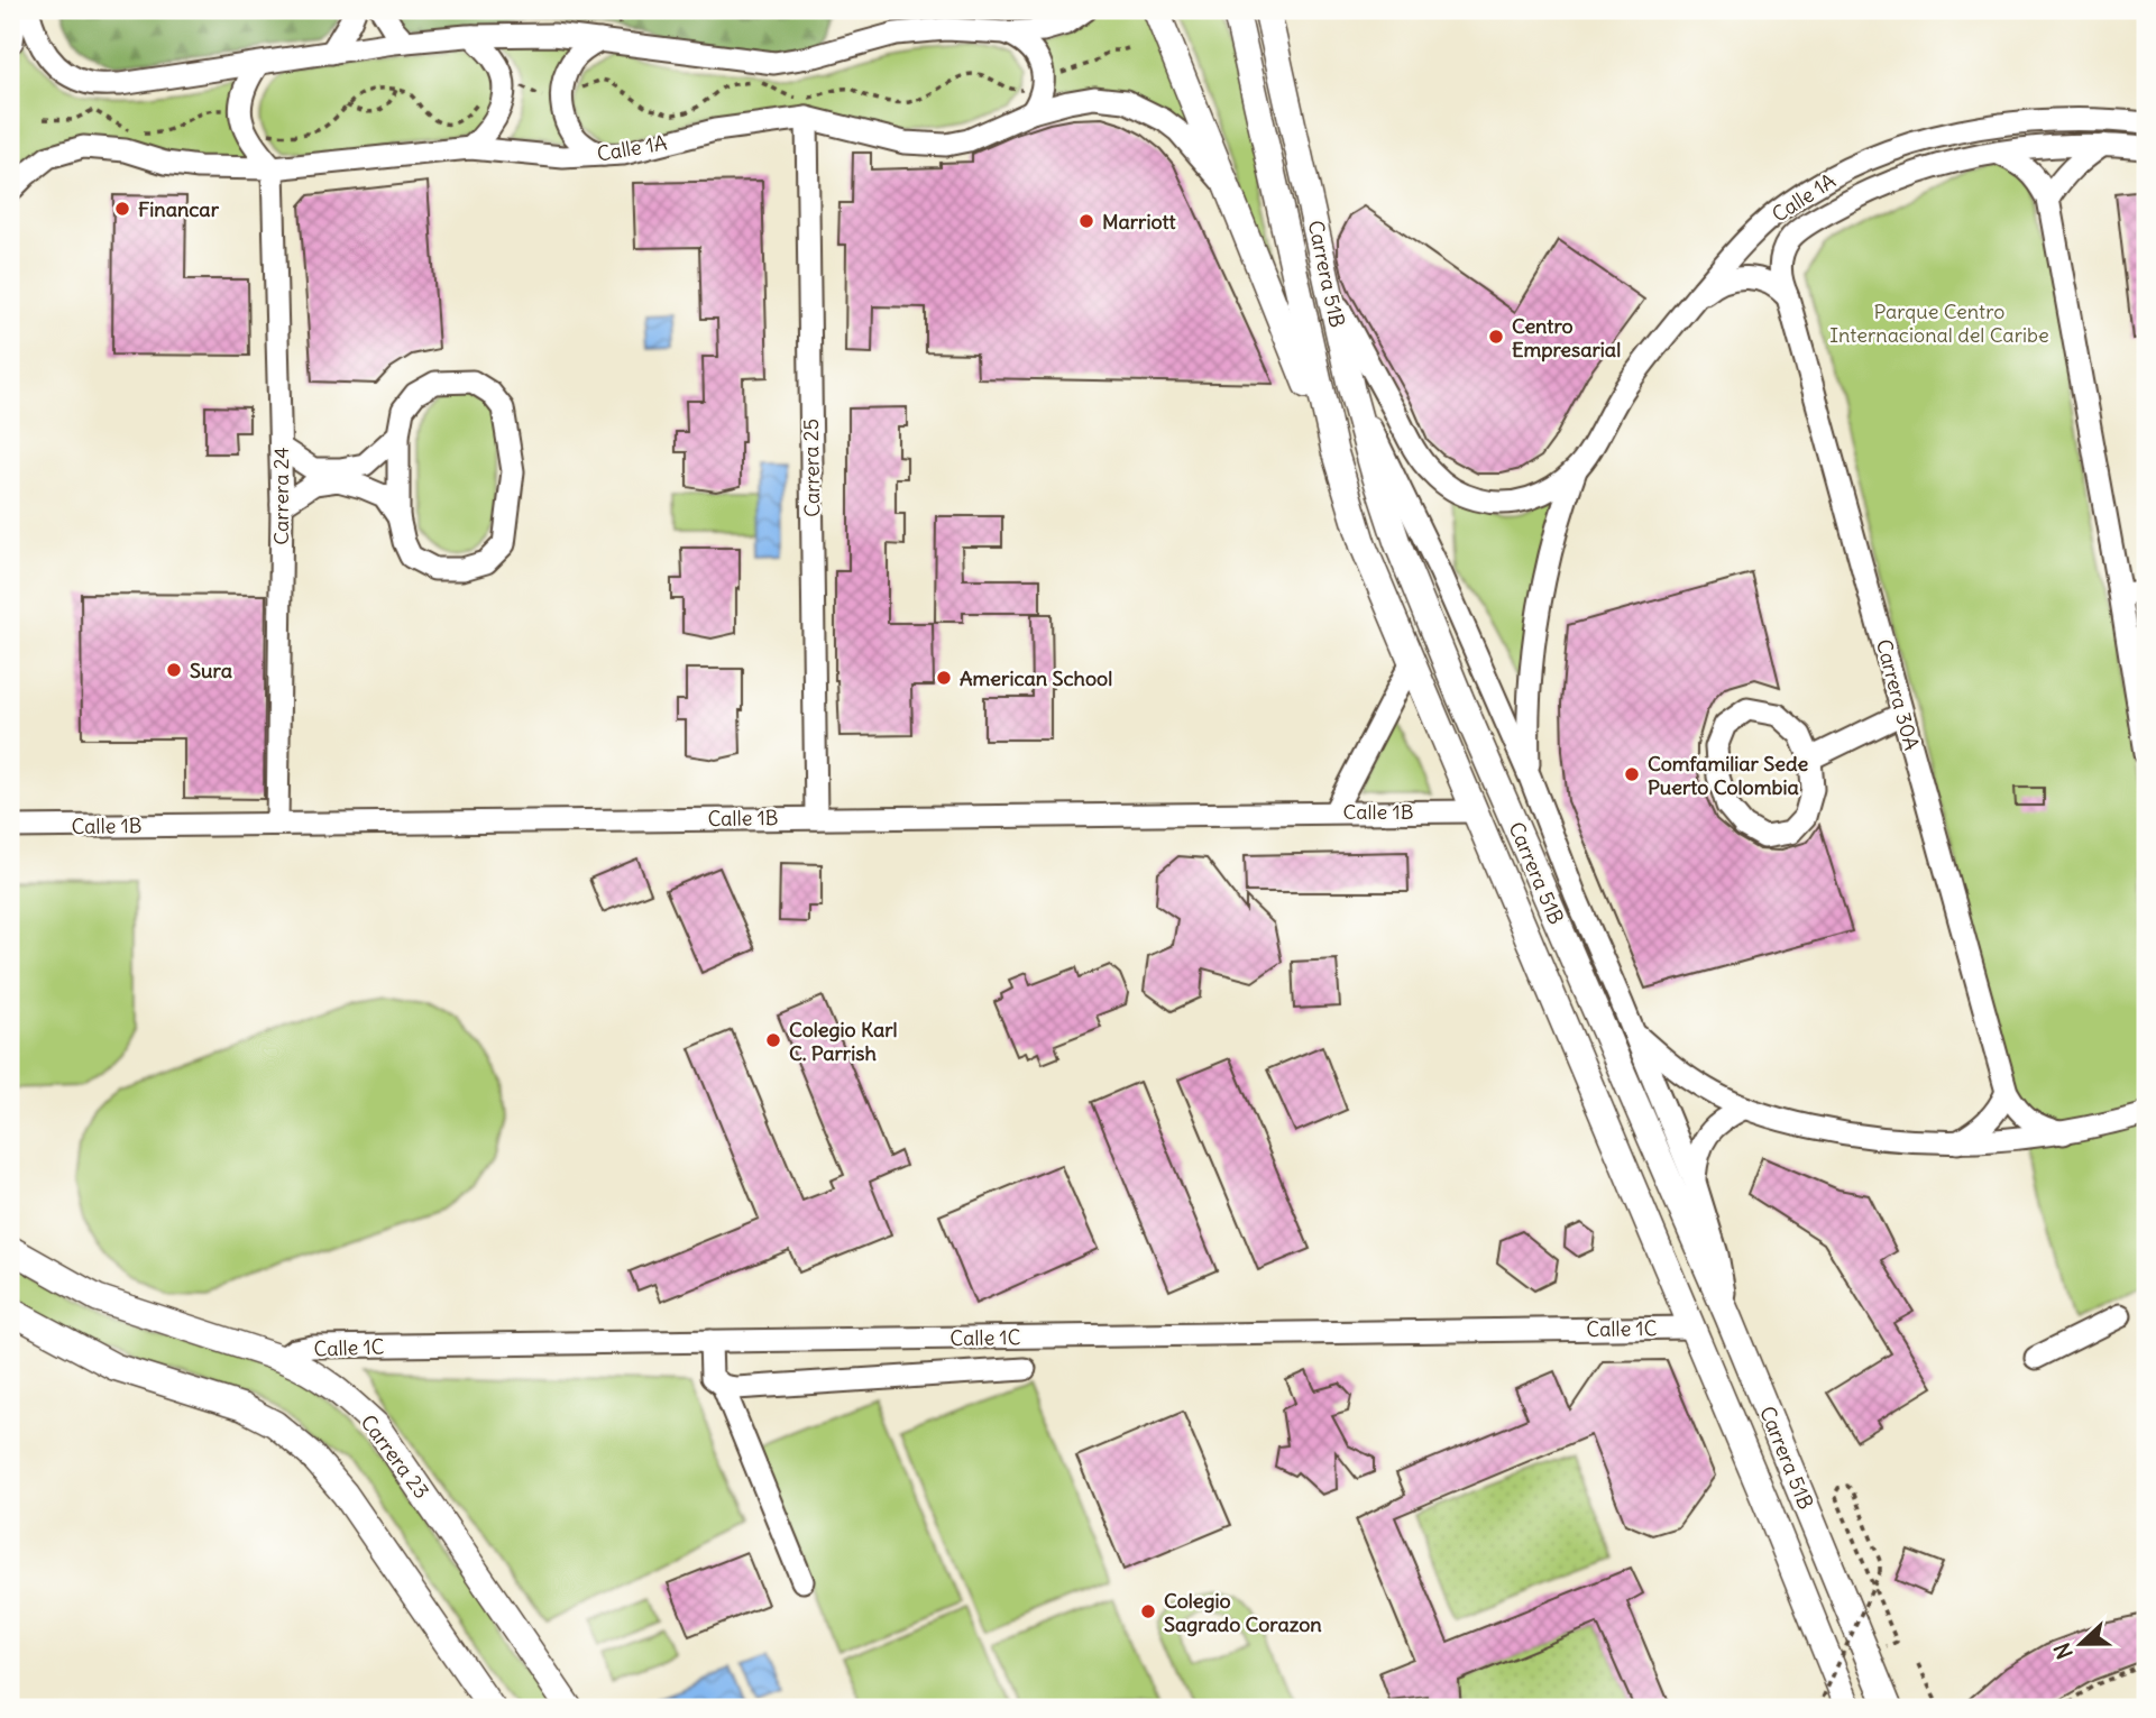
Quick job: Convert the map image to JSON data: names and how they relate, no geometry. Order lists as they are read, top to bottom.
{
  "streets": {
    "main road": ["Carrera 51B", "Carrera 23"],
    "street": [
      "Calle 1A",
      "Carrera 25",
      "Carrera 24",
      "Carrera 30A",
      "Calle 1B",
      "Calle 1C"
    ]
  },
  "crossings": [
    ["Calle 1A", "Carrera 25"],
    ["Calle 1A", "Carrera 24"],
    ["Calle 1A", "Carrera 30A"],
    ["Carrera 51B", "Calle 1B"],
    ["Carrera 51B", "Calle 1C"],
    ["Carrera 25", "Calle 1B"],
    ["Carrera 24", "Calle 1B"],
    ["Calle 1C", "Carrera 23"]
  ],
  "parks": ["Parque Centro Internacional del Caribe"],
  "places": [
    "Financar",
    "Marriott",
    "Centro Empresarial",
    "Sura",
    "American School",
    "Comfamiliar Sede Puerto Colombia",
    "Colegio Karl C. Parrish",
    "Colegio Sagrado Corazon"
  ],
  "north": "left"
}
